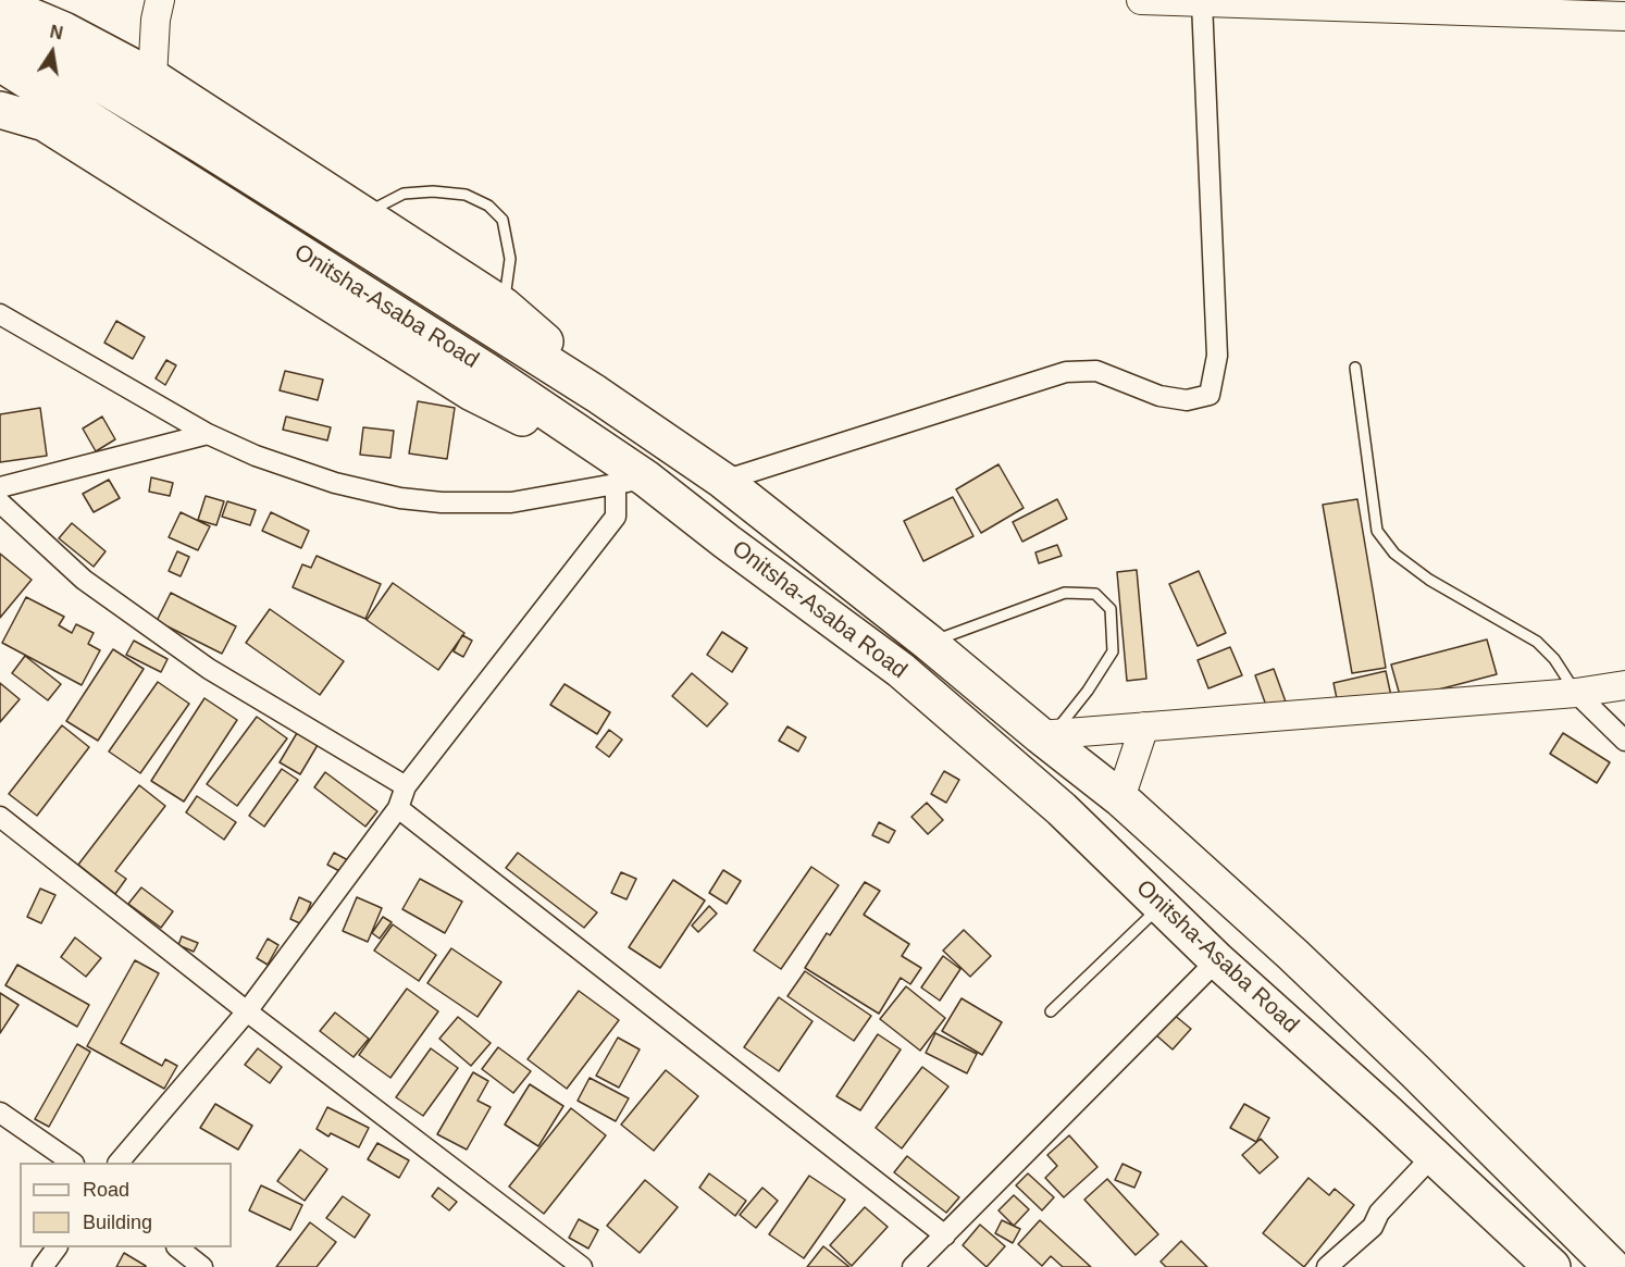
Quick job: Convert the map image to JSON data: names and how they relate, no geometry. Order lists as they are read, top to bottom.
{
  "streets": {
    "highway": ["Onitsha-Asaba Road"]
  },
  "legend": ["Road", "Building"],
  "north": "top"
}
